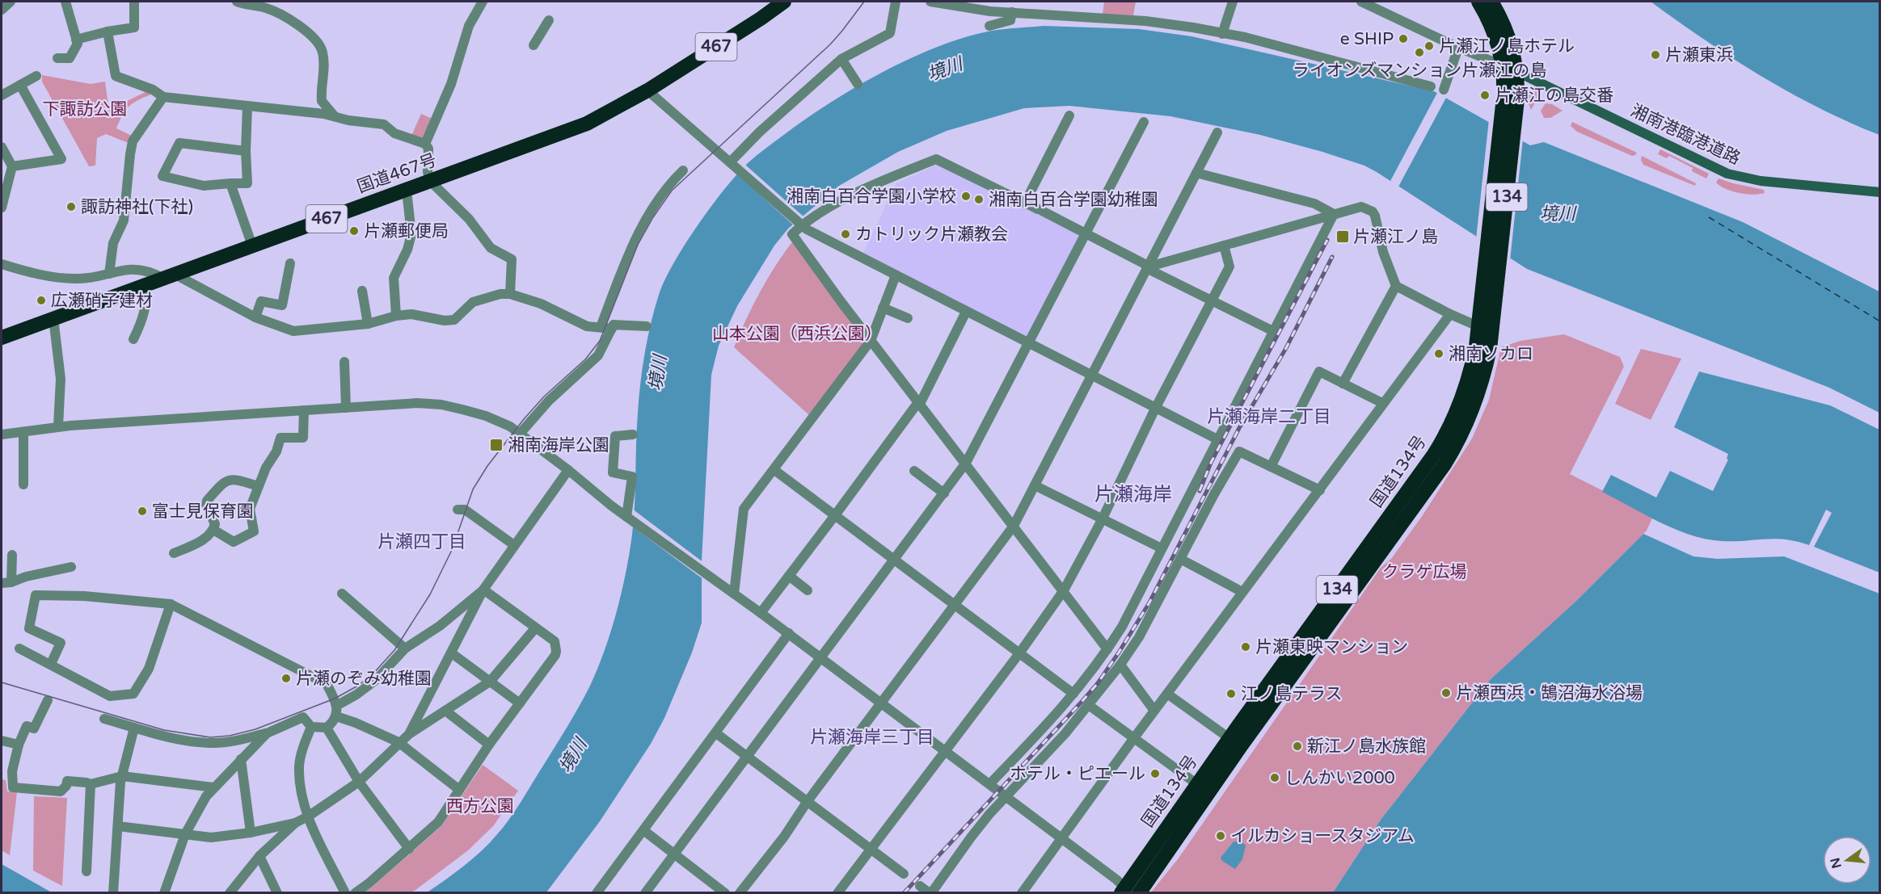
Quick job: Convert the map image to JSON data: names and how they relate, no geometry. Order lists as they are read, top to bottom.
{
  "streets": {
    "highway": [
      "467",
      "国道467号",
      "134",
      "国道134号"
    ],
    "street": ["湘南港臨港道路"]
  },
  "crossings": [
    ["湘南港臨港道路", "国道134号"]
  ],
  "districts": [
    "片瀬海岸二丁目",
    "片瀬海岸",
    "片瀬四丁目",
    "片瀬海岸三丁目"
  ],
  "water": ["境川"],
  "parks": [
    "下諏訪公園",
    "山本公園（西浜公園）",
    "クラゲ広場",
    "西方公園"
  ],
  "places": {
    "other": [
      "e SHIP",
      "片瀬江ノ島ホテル",
      "ライオンズマンション片瀬江の島",
      "片瀬東浜",
      "片瀬江の島交番",
      "湘南白百合学園小学校",
      "湘南白百合学園幼稚園",
      "諏訪神社(下社)",
      "片瀬郵便局",
      "カトリック片瀬教会",
      "広瀬硝子建材",
      "湘南ソカロ",
      "富士見保育園",
      "片瀬東映マンション",
      "片瀬のぞみ幼稚園",
      "片瀬西浜・鵠沼海水浴場",
      "江ノ島テラス",
      "新江ノ島水族館",
      "ホテル・ピエール",
      "しんかい2000",
      "イルカショースタジアム"
    ],
    "transit": ["片瀬江ノ島", "湘南海岸公園"]
  },
  "north": "left"
}
